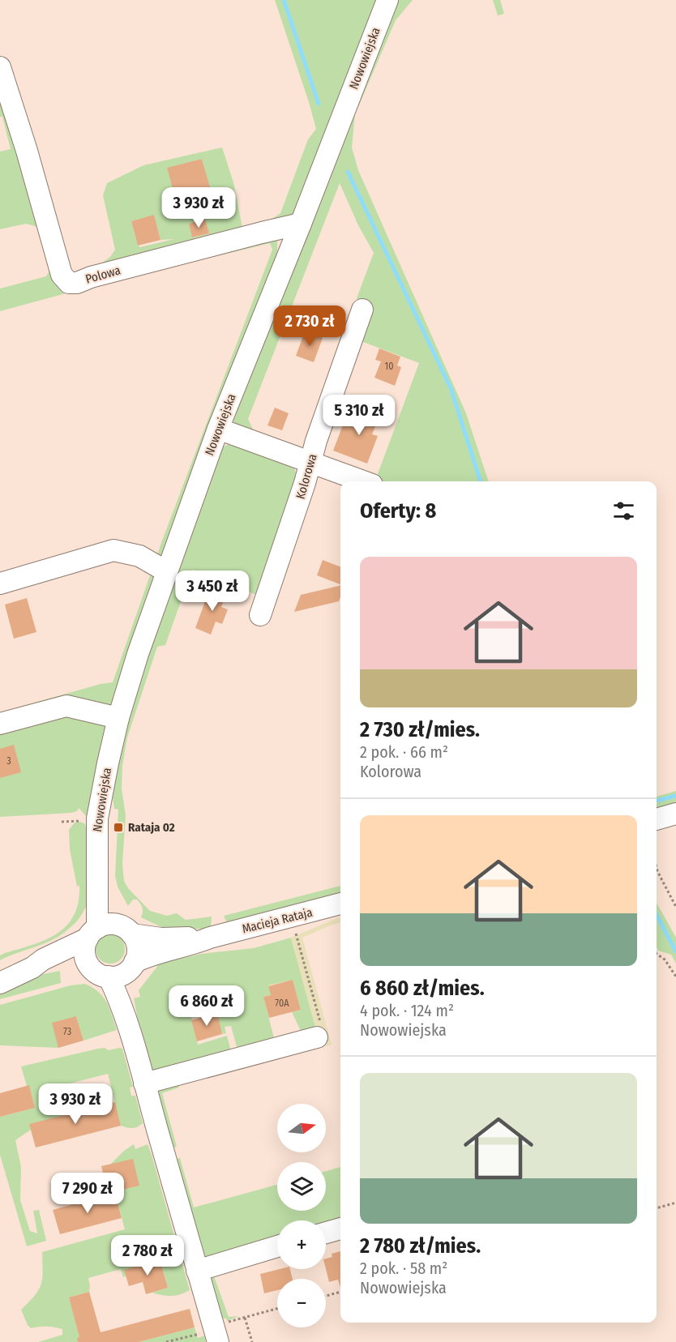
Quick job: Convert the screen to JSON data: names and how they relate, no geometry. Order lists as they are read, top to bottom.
{
  "streets": {
    "street": [
      "Nowowiejska",
      "Polowa",
      "Kolorowa",
      "Macieja Rataja"
    ]
  },
  "crossings": [
    ["Nowowiejska", "Polowa"],
    ["Nowowiejska", "Macieja Rataja"]
  ],
  "places": {
    "transit": ["Rataja 02"]
  },
  "house_numbers": [
    "10",
    "3",
    "70A",
    "73"
  ],
  "north": "right",
  "page": {
    "price": [
      "3 930 zł",
      "2 730 zł",
      "5 310 zł",
      "3 450 zł",
      "6 860 zł",
      "3 930 zł",
      "7 290 zł",
      "2 780 zł"
    ],
    "heading": "Oferty: 8",
    "list": [
      {
        "name": "2 730 zł/mies.",
        "note": "2 pok. · 66 m² · Kolorowa"
      },
      {
        "name": "6 860 zł/mies.",
        "note": "4 pok. · 124 m² · Nowowiejska"
      },
      {
        "name": "2 780 zł/mies.",
        "note": "2 pok. · 58 m² · Nowowiejska"
      }
    ],
    "map_buttons": ["+", "−"]
  }
}
